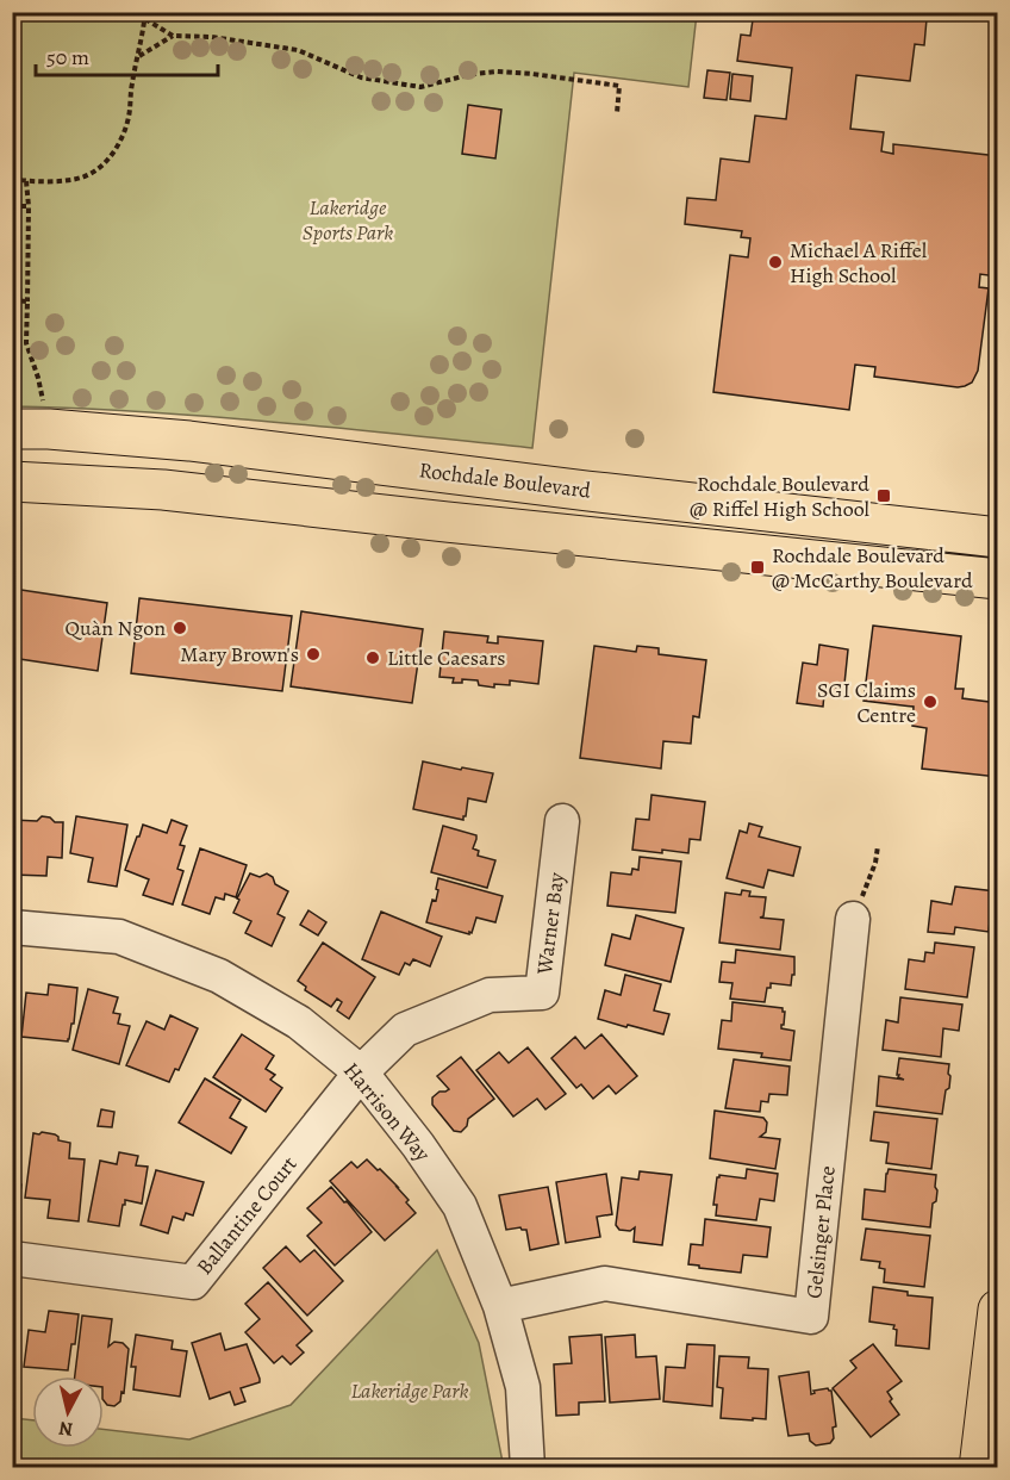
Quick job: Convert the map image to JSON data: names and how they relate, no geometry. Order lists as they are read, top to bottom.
{
  "streets": {
    "main road": ["Rochdale Boulevard"],
    "street": [
      "Warner Bay",
      "Harrison Way",
      "Ballantine Court",
      "Gelsinger Place"
    ]
  },
  "crossings": [
    ["Warner Bay", "Harrison Way"],
    ["Warner Bay", "Ballantine Court"],
    ["Harrison Way", "Ballantine Court"],
    ["Harrison Way", "Gelsinger Place"]
  ],
  "parks": ["Lakeridge Sports Park", "Lakeridge Park"],
  "places": {
    "other": [
      "Michael A Riffel High School",
      "Quàn Ngon",
      "Mary Brown's",
      "Little Caesars",
      "SGI Claims Centre"
    ],
    "transit": ["Rochdale Boulevard @ Riffel High School", "Rochdale Boulevard @ McCarthy Boulevard"]
  },
  "scale_bar": "50 m",
  "north": "bottom"
}
